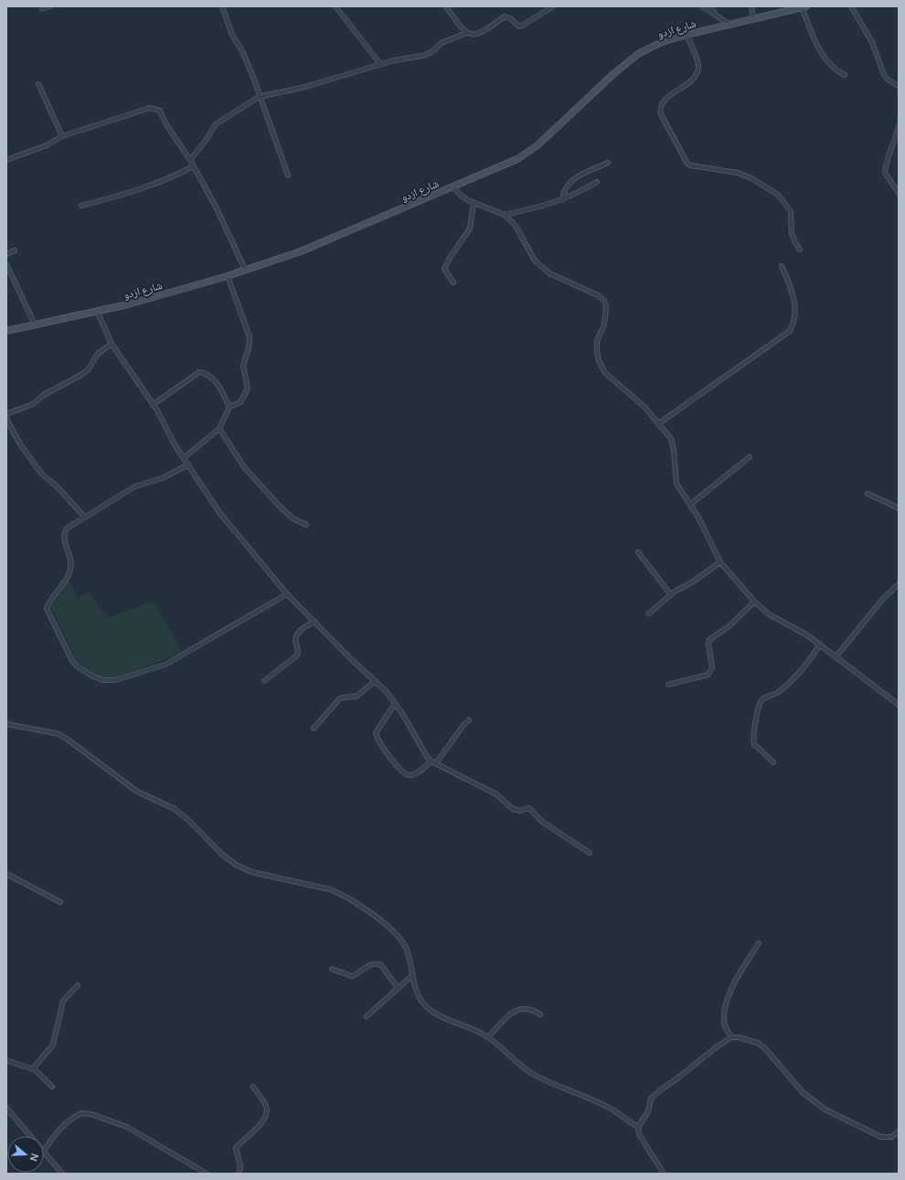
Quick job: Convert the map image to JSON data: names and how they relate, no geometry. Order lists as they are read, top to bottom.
{
  "streets": {
    "street": ["شارع ازدو"]
  },
  "north": "right"
}
